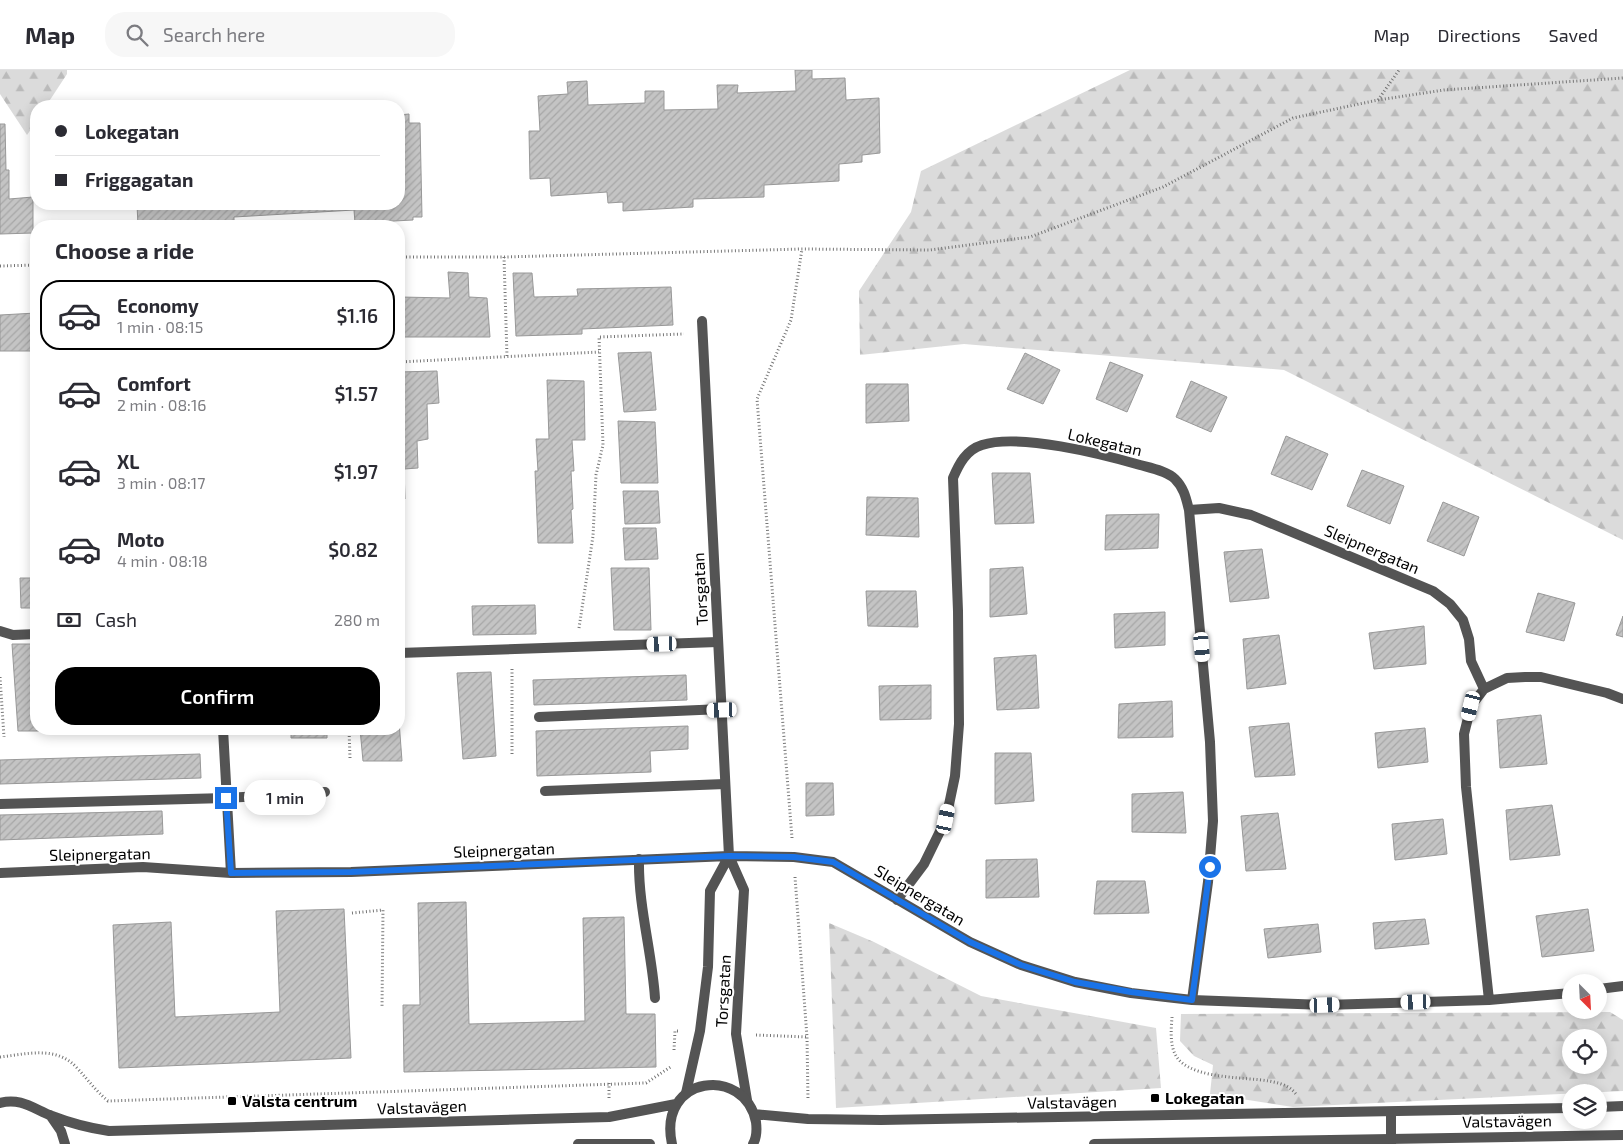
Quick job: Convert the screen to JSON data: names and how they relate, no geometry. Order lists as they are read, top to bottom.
{
  "streets": {
    "street": [
      "Lokegatan",
      "Sleipnergatan",
      "Torsgatan",
      "Valstavägen"
    ]
  },
  "crossings": [
    ["Lokegatan", "Sleipnergatan"],
    ["Sleipnergatan", "Torsgatan"]
  ],
  "places": {
    "transit": ["Lokegatan", "Valsta centrum"]
  },
  "north": "bottom right",
  "page": {
    "header": "Map",
    "search": "Search here",
    "nav": ["Map", "Directions", "Saved"],
    "banner": ["Lokegatan", "Friggagatan"],
    "heading": "Choose a ride",
    "list": [
      {
        "name": "Economy",
        "note": "1 min · 08:15",
        "value": "$1.16"
      },
      {
        "name": "Comfort",
        "note": "2 min · 08:16",
        "value": "$1.57"
      },
      {
        "name": "XL",
        "note": "3 min · 08:17",
        "value": "$1.97"
      },
      {
        "name": "Moto",
        "note": "4 min · 08:18",
        "value": "$0.82"
      }
    ],
    "pay": ["Cash", "280 m"],
    "buttons": "Confirm",
    "bubble": "1 min"
  }
}
